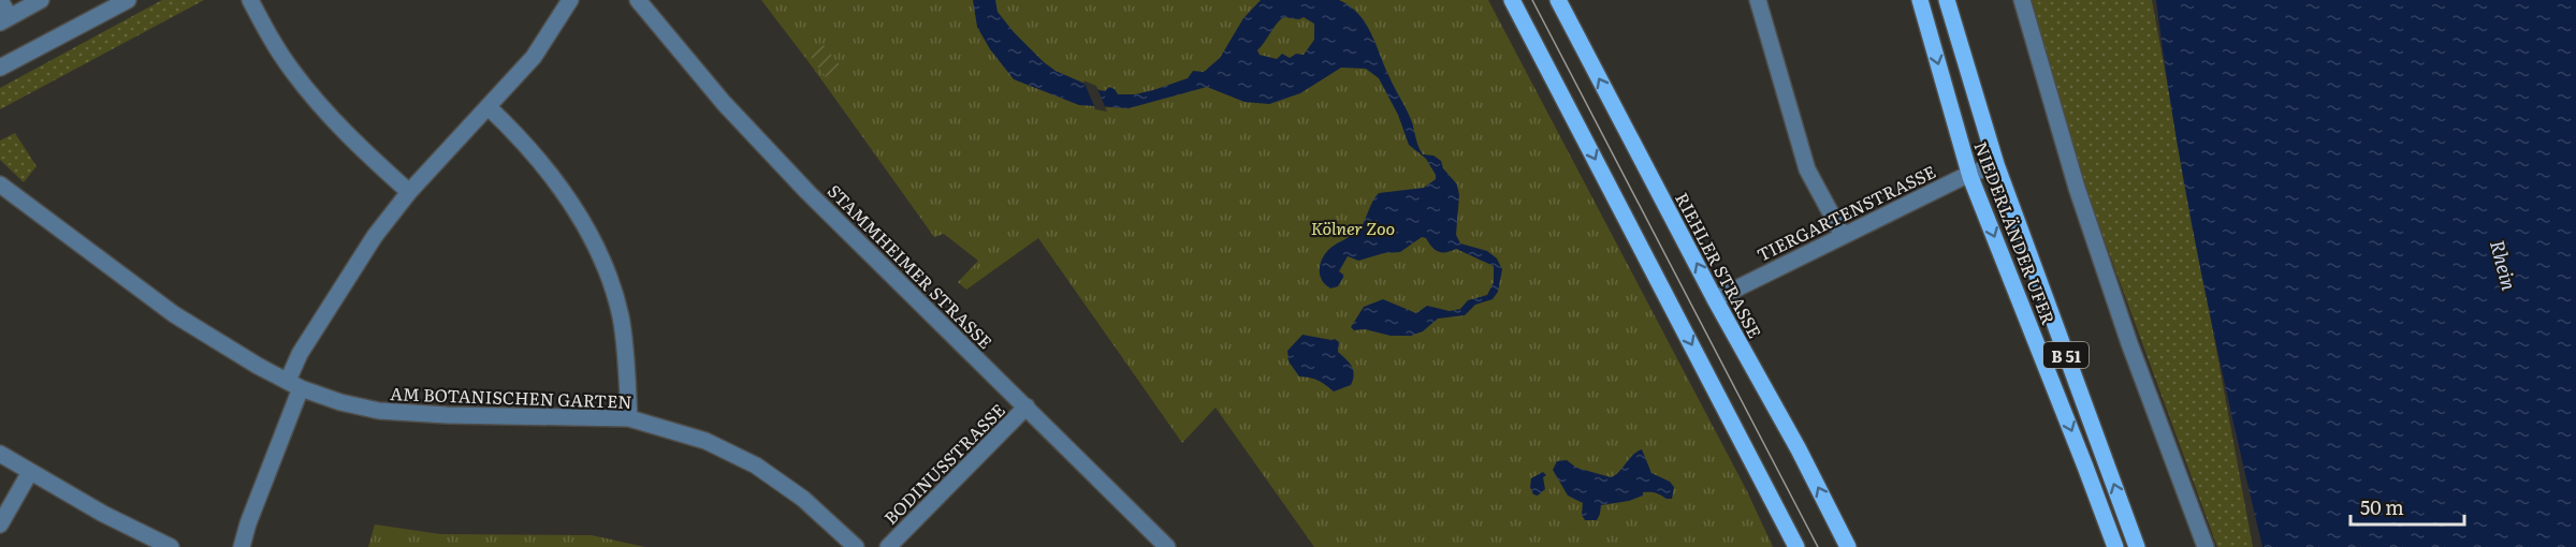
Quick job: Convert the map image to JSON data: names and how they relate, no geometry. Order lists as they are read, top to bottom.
{
  "streets": {
    "main road": ["NIEDERLÄNDER UFER", "RIEHLER STRASSE", "B 51"],
    "street": [
      "TIERGARTENSTRASSE",
      "STAMMHEIMER STRASSE",
      "AM BOTANISCHEN GARTEN",
      "BODINUSSTRASSE"
    ]
  },
  "crossings": [
    ["TIERGARTENSTRASSE", "NIEDERLÄNDER UFER"],
    ["TIERGARTENSTRASSE", "RIEHLER STRASSE"],
    ["STAMMHEIMER STRASSE", "BODINUSSTRASSE"]
  ],
  "water": ["Rhein"],
  "parks": ["Kölner Zoo"],
  "scale_bar": "50 m"
}
